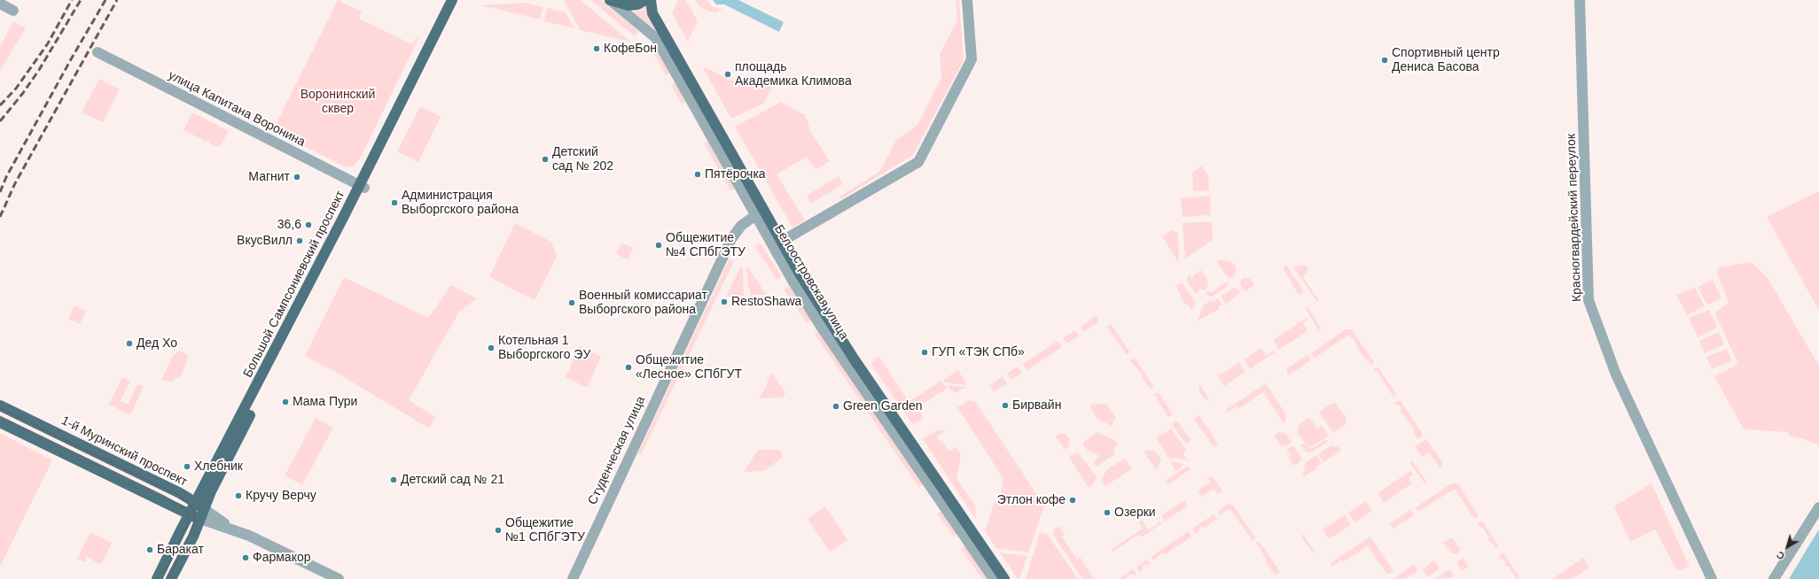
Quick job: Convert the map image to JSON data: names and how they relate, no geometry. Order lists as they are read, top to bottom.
{
  "streets": {
    "main road": ["Белоостровская улица", "Большой Сампсониевский проспект", "1-й Муринский проспект"],
    "street": ["улица Капитана Воронина", "Красногвардейский переулок", "Студенческая улица"]
  },
  "crossings": [
    ["улица Капитана Воронина", "Большой Сампсониевский проспект"],
    ["Белоостровская улица", "Студенческая улица"],
    ["Большой Сампсониевский проспект", "1-й Муринский проспект"]
  ],
  "parks": ["Воронинский сквер"],
  "places": [
    "КофеБон",
    "Спортивный центр Дениса Басова",
    "площадь Академика Климова",
    "Детский сад № 202",
    "Пятёрочка",
    "Магнит",
    "Администрация Выборгского района",
    "36,6",
    "ВкусВилл",
    "Общежитие №4 СПбГЭТУ",
    "RestoShawa",
    "Военный комиссариат Выборгского района",
    "Дед Хо",
    "Котельная 1 Выборгского ЭУ",
    "ГУП «ТЭК СПб»",
    "Общежитие «Лесное» СПбГУТ",
    "Мама Пури",
    "Бирвайн",
    "Green Garden",
    "Хлебник",
    "Детский сад № 21",
    "Кручу Верчу",
    "Этлон кофе",
    "Озерки",
    "Общежитие №1 СПбГЭТУ",
    "Баракат",
    "Фармакор"
  ],
  "north": "bottom left"
}
